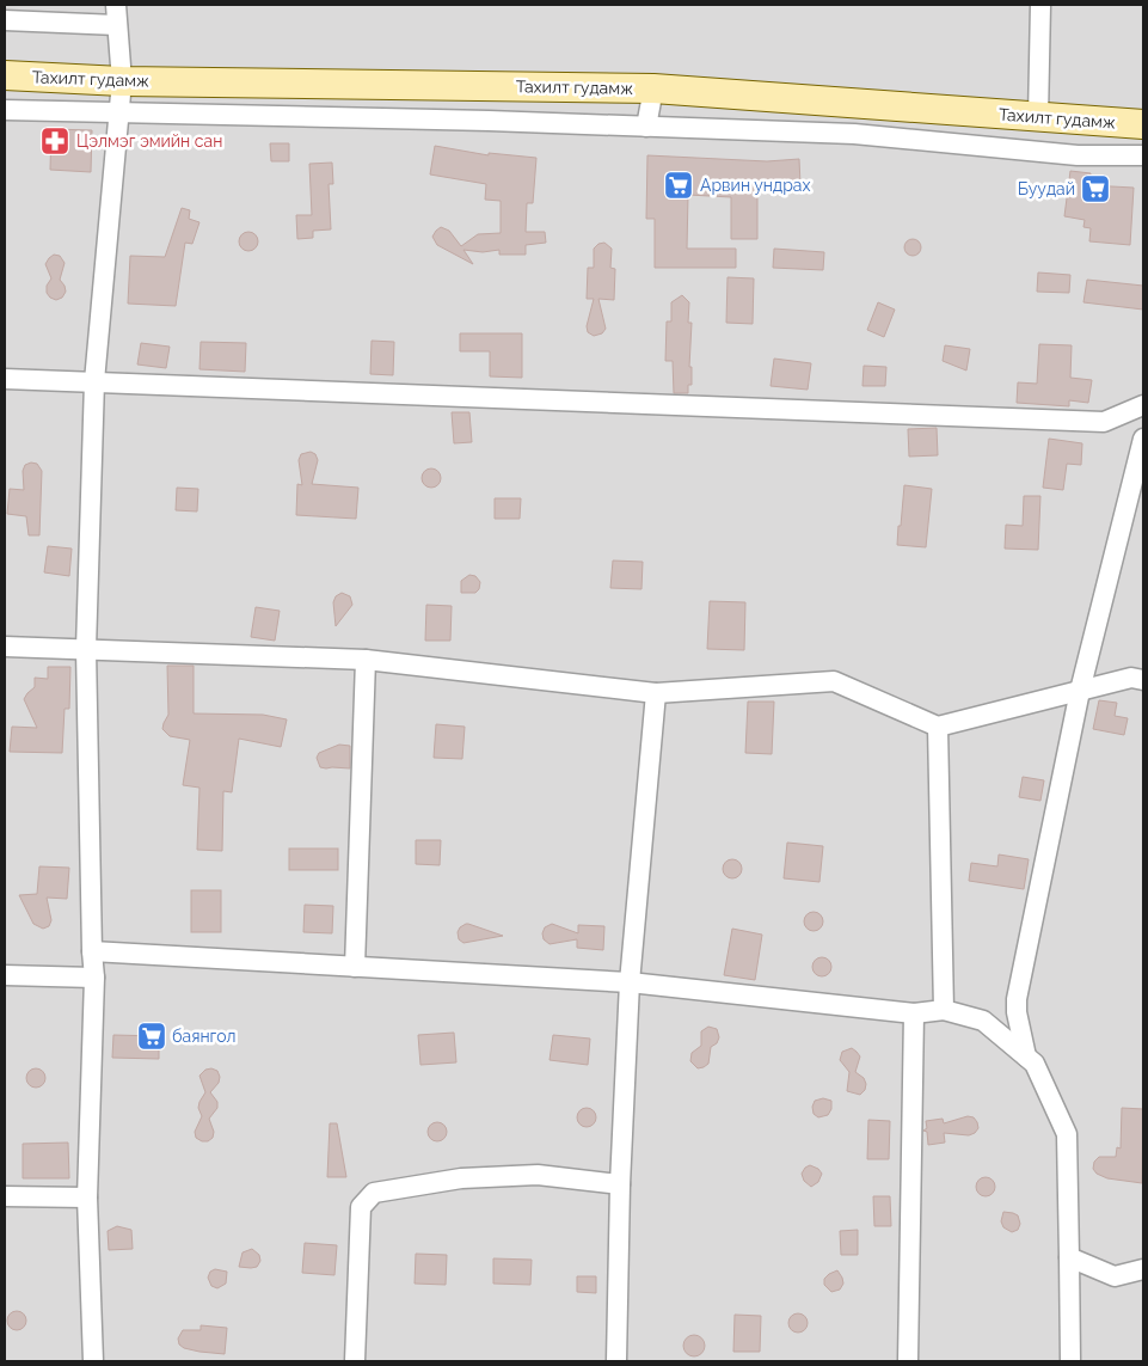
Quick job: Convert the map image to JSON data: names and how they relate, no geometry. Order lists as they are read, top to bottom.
{
  "streets": {
    "main road": ["Тахилт гудамж"]
  },
  "places": {
    "pharmacy": ["Цэлмэг эмийн сан"],
    "supermarket": ["Арвин ундрах", "Буудай", "баянгол"]
  }
}
